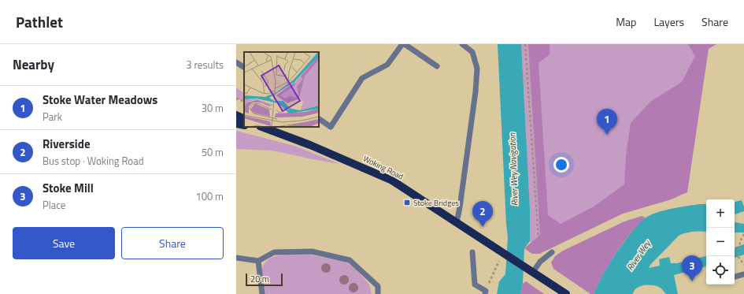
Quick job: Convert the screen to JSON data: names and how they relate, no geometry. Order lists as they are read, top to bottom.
{
  "streets": {
    "main road": ["Woking Road"]
  },
  "water": ["River Wey Navigation", "River Wey"],
  "places": {
    "transit": ["Stoke Bridges"]
  },
  "scale_bar": "20 m",
  "page": {
    "header": "Pathlet",
    "nav": ["Map", "Layers", "Share"],
    "heading": ["Nearby", "3 results"],
    "list": [
      {
        "mark": "1",
        "name": "Stoke Water Meadows",
        "note": "Park",
        "value": "30 m"
      },
      {
        "mark": "2",
        "name": "Riverside",
        "note": "Bus stop · Woking Road",
        "value": "50 m"
      },
      {
        "mark": "3",
        "name": "Stoke Mill",
        "note": "Place",
        "value": "100 m"
      }
    ],
    "pins": ["1", "2", "3"],
    "map_buttons": ["+", "−"],
    "buttons": ["Save", "Share"],
    "scale": "20 m"
  }
}
